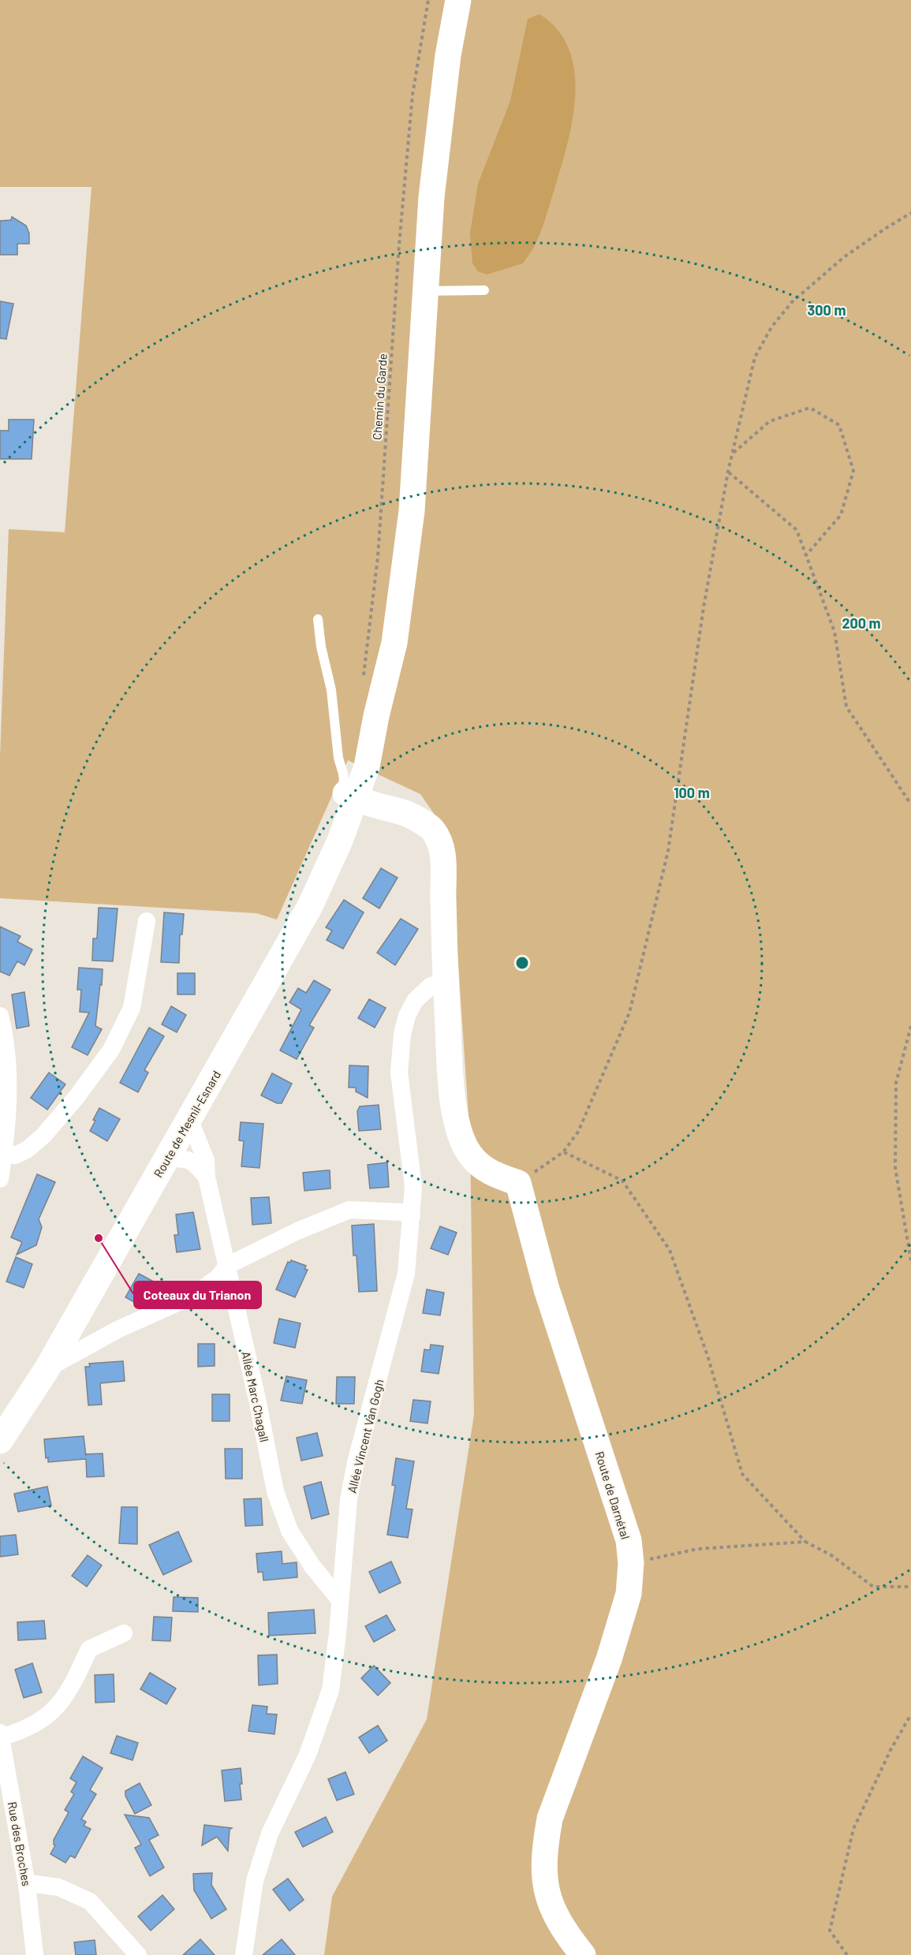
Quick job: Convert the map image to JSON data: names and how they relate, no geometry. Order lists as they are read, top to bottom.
{
  "streets": {
    "main road": ["Route de Mesnil-Esnard", "Route de Darnétal"],
    "street": ["Allée Marc Chagall", "Allée Vincent Van Gogh", "Rue des Broches"],
    "path": ["Chemin du Garde"]
  },
  "crossings": [
    ["Route de Mesnil-Esnard", "Allée Marc Chagall"],
    ["Allée Marc Chagall", "Allée Vincent Van Gogh"]
  ],
  "places": ["Coteaux du Trianon"],
  "rings": ["300 m", "200 m", "100 m"]
}
